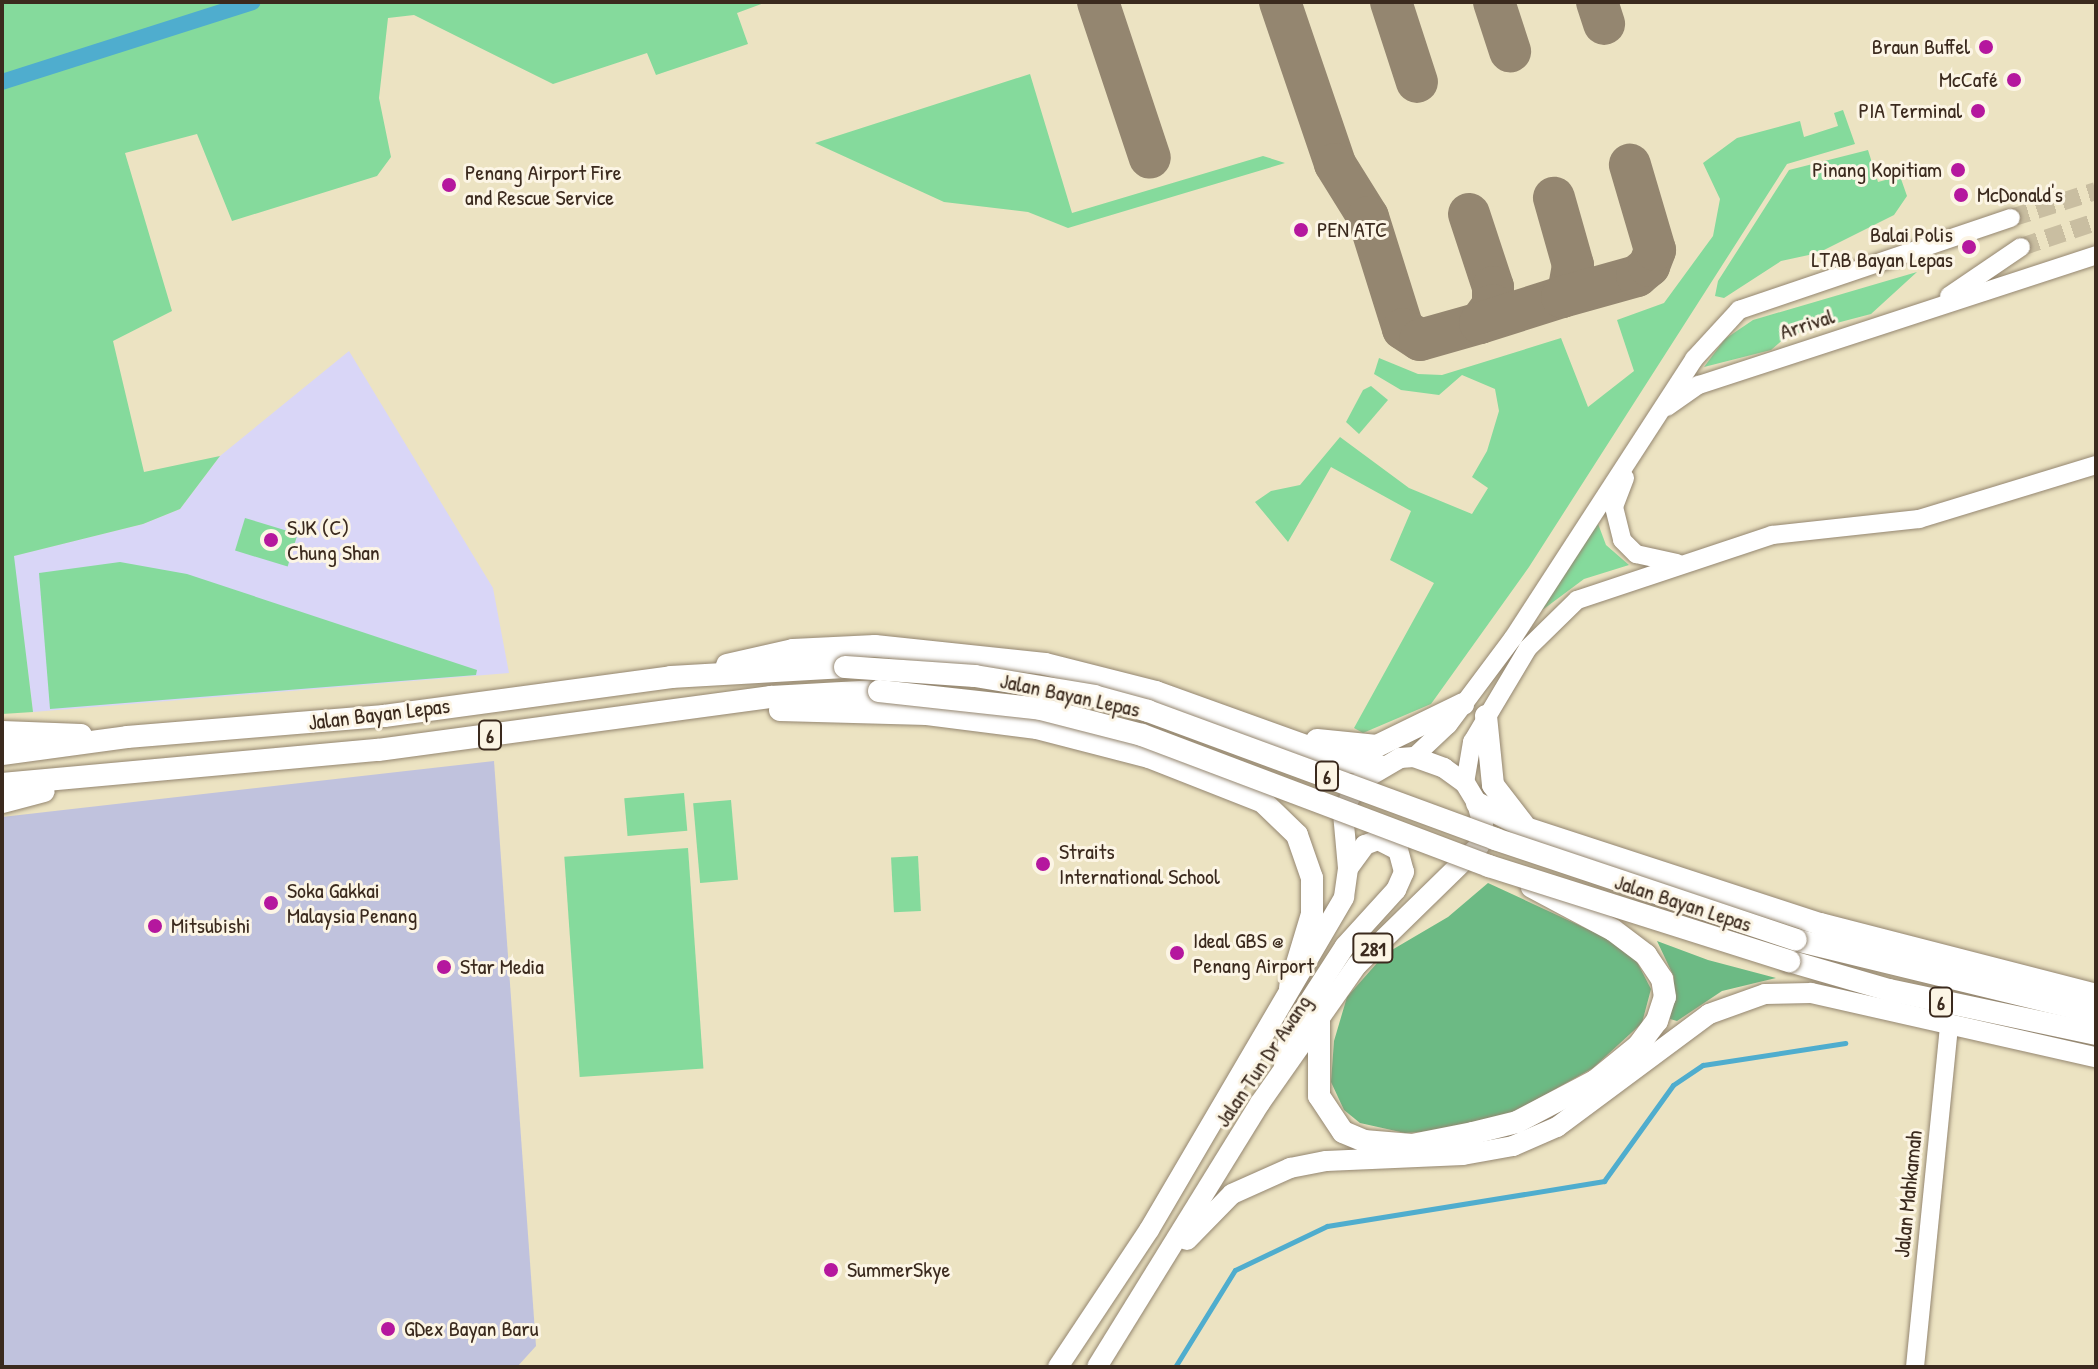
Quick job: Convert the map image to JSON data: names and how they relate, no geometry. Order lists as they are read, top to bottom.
{
  "streets": {
    "highway": ["Jalan Bayan Lepas", "6"],
    "main road": ["281", "Jalan Tun Dr Awang"],
    "street": ["Arrival", "Jalan Mahkamah"]
  },
  "places": [
    "Braun Buffel",
    "McCafé",
    "PIA Terminal",
    "Pinang Kopitiam",
    "Penang Airport Fire and Rescue Service",
    "McDonald's",
    "PEN ATC",
    "Balai Polis LTAB Bayan Lepas",
    "SJK (C) Chung Shan",
    "Straits International School",
    "Soka Gakkai Malaysia Penang",
    "Mitsubishi",
    "Ideal GBS @ Penang Airport",
    "Star Media",
    "SummerSkye",
    "GDex Bayan Baru"
  ]
}
